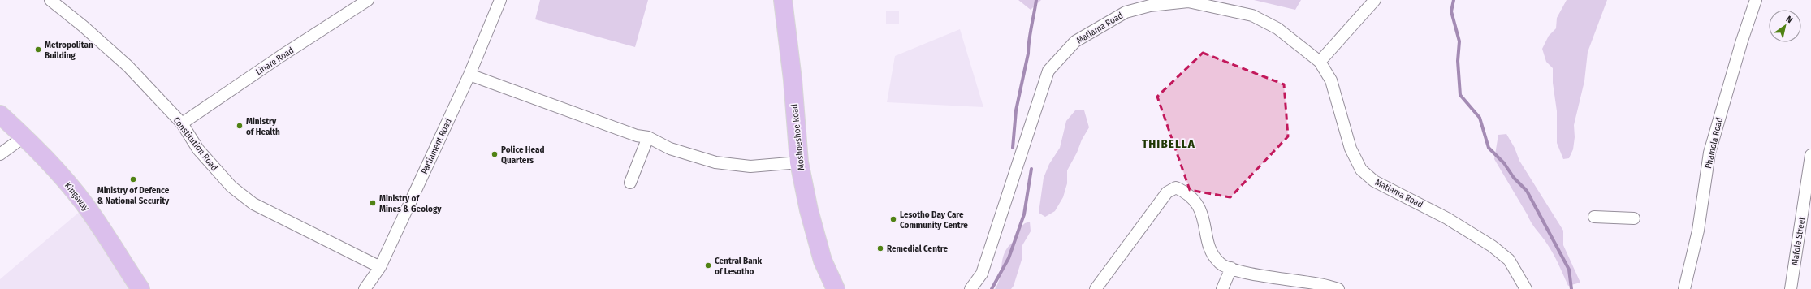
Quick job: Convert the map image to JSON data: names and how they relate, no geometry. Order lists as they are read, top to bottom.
{
  "streets": {
    "main road": ["Moshoeshoe Road", "Kingsway"],
    "street": [
      "Matlama Road",
      "Linare Road",
      "Phamola Road",
      "Constitution Road",
      "Parliament Road",
      "Mafole Street"
    ]
  },
  "crossings": [
    ["Linare Road", "Constitution Road"],
    ["Constitution Road", "Parliament Road"]
  ],
  "districts": ["THIBELLA"],
  "places": [
    "Metropolitan Building",
    "Ministry of Health",
    "Police Head Quarters",
    "Ministry of Defence & National Security",
    "Ministry of Mines & Geology",
    "Lesotho Day Care Community Centre",
    "Remedial Centre",
    "Central Bank of Lesotho"
  ],
  "north": "top right"
}
